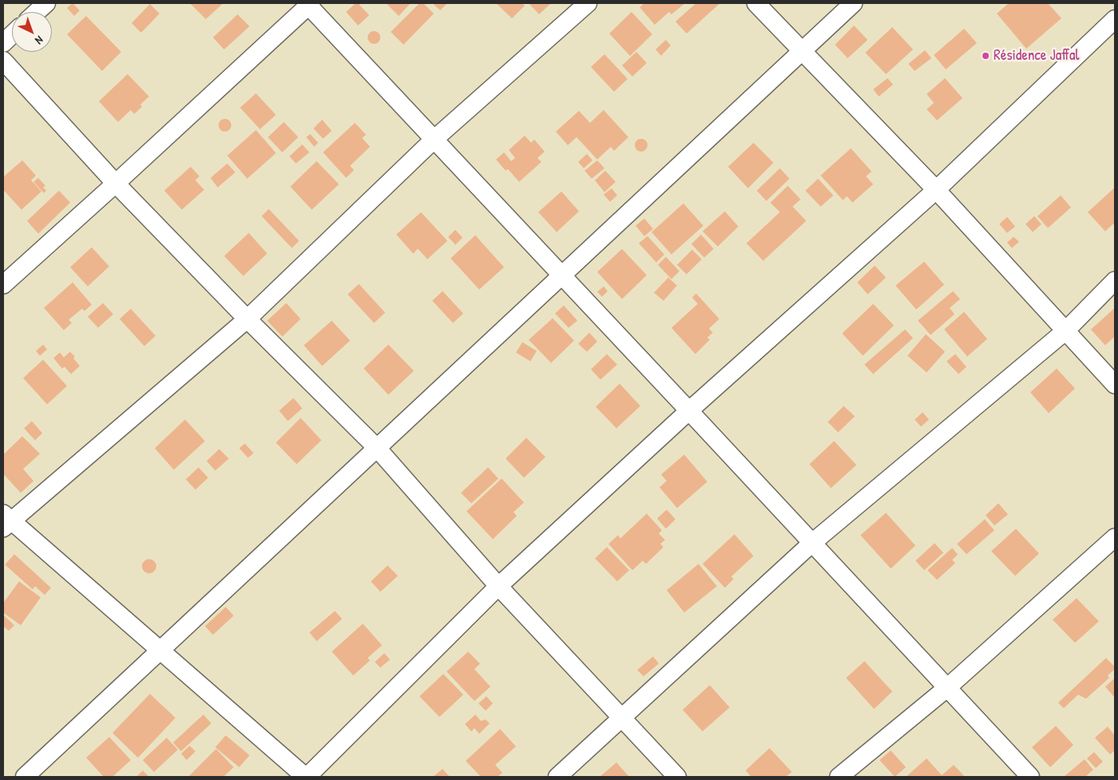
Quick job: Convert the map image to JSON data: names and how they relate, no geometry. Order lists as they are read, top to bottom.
{
  "places": ["Résidence Jaffal"],
  "north": "bottom right"
}
